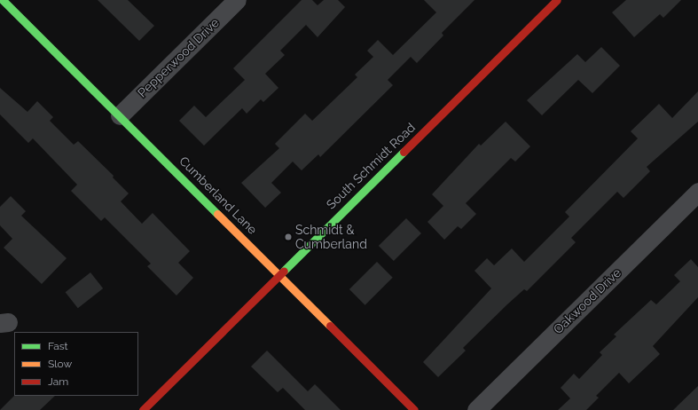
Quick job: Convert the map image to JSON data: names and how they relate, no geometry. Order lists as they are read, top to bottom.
{
  "streets": {
    "street": [
      "Pepperwood Drive",
      "South Schmidt Road",
      "Cumberland Lane",
      "Oakwood Drive"
    ]
  },
  "crossings": [
    ["Pepperwood Drive", "Cumberland Lane"],
    ["South Schmidt Road", "Cumberland Lane"]
  ],
  "places": ["Schmidt & Cumberland"],
  "legend": ["Fast", "Slow", "Jam"]
}
